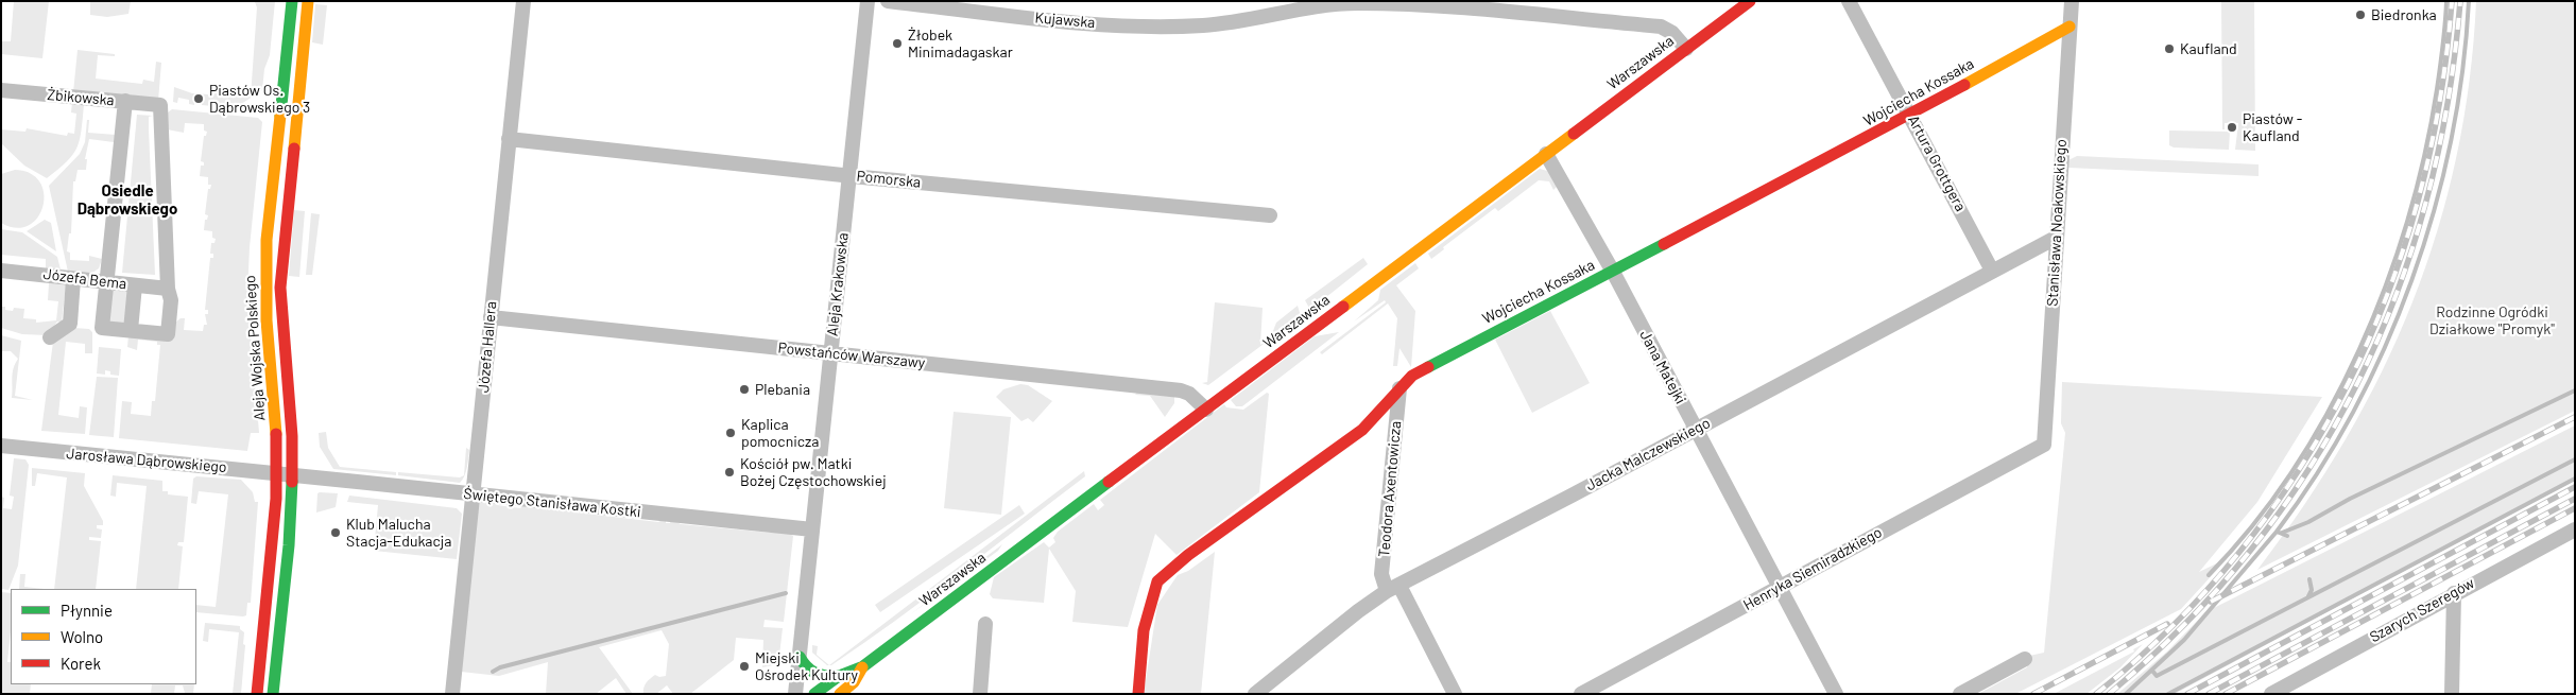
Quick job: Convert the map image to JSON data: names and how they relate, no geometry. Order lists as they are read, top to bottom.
{
  "streets": {
    "street": [
      "Kujawska",
      "Warszawska",
      "Wojciecha Kossaka",
      "Żbikowska",
      "Artura Grottgera",
      "Pomorska",
      "Stanisława Noakowskiego",
      "Józefa Bema",
      "Aleja Krakowska",
      "Józefa Hallera",
      "Aleja Wojska Polskiego",
      "Powstańców Warszawy",
      "Jana Matejki",
      "Jacka Malczewskiego",
      "Jarosława Dąbrowskiego",
      "Teodora Axentowicza",
      "Świętego Stanisława Kostki",
      "Henryka Siemiradzkiego",
      "Szarych Szeregów"
    ]
  },
  "crossings": [
    ["Kujawska", "Warszawska"],
    ["Warszawska", "Powstańców Warszawy"],
    ["Warszawska", "Jana Matejki"],
    ["Wojciecha Kossaka", "Artura Grottgera"],
    ["Wojciecha Kossaka", "Stanisława Noakowskiego"],
    ["Wojciecha Kossaka", "Jana Matejki"],
    ["Wojciecha Kossaka", "Teodora Axentowicza"],
    ["Żbikowska", "Józefa Bema"],
    ["Artura Grottgera", "Jacka Malczewskiego"],
    ["Pomorska", "Aleja Krakowska"],
    ["Pomorska", "Józefa Hallera"],
    ["Stanisława Noakowskiego", "Jacka Malczewskiego"],
    ["Stanisława Noakowskiego", "Henryka Siemiradzkiego"],
    ["Aleja Krakowska", "Powstańców Warszawy"],
    ["Aleja Krakowska", "Świętego Stanisława Kostki"],
    ["Józefa Hallera", "Powstańców Warszawy"],
    ["Józefa Hallera", "Świętego Stanisława Kostki"],
    ["Aleja Wojska Polskiego", "Jarosława Dąbrowskiego"],
    ["Aleja Wojska Polskiego", "Świętego Stanisława Kostki"],
    ["Jana Matejki", "Jacka Malczewskiego"],
    ["Jana Matejki", "Henryka Siemiradzkiego"],
    ["Jacka Malczewskiego", "Teodora Axentowicza"],
    ["Jarosława Dąbrowskiego", "Świętego Stanisława Kostki"]
  ],
  "districts": ["Osiedle Dąbrowskiego"],
  "parks": ["Rodzinne Ogródki Działkowe \"Promyk\""],
  "places": [
    "Biedronka",
    "Żłobek Minimadagaskar",
    "Kaufland",
    "Piastów Os. Dąbrowskiego 3",
    "Piastów - Kaufland",
    "Plebania",
    "Kaplica pomocnicza",
    "Kościół pw. Matki Bożej Częstochowskiej",
    "Klub Malucha Stacja-Edukacja",
    "Miejski Ośrodek Kultury"
  ],
  "legend": ["Płynnie", "Wolno", "Korek"]
}
